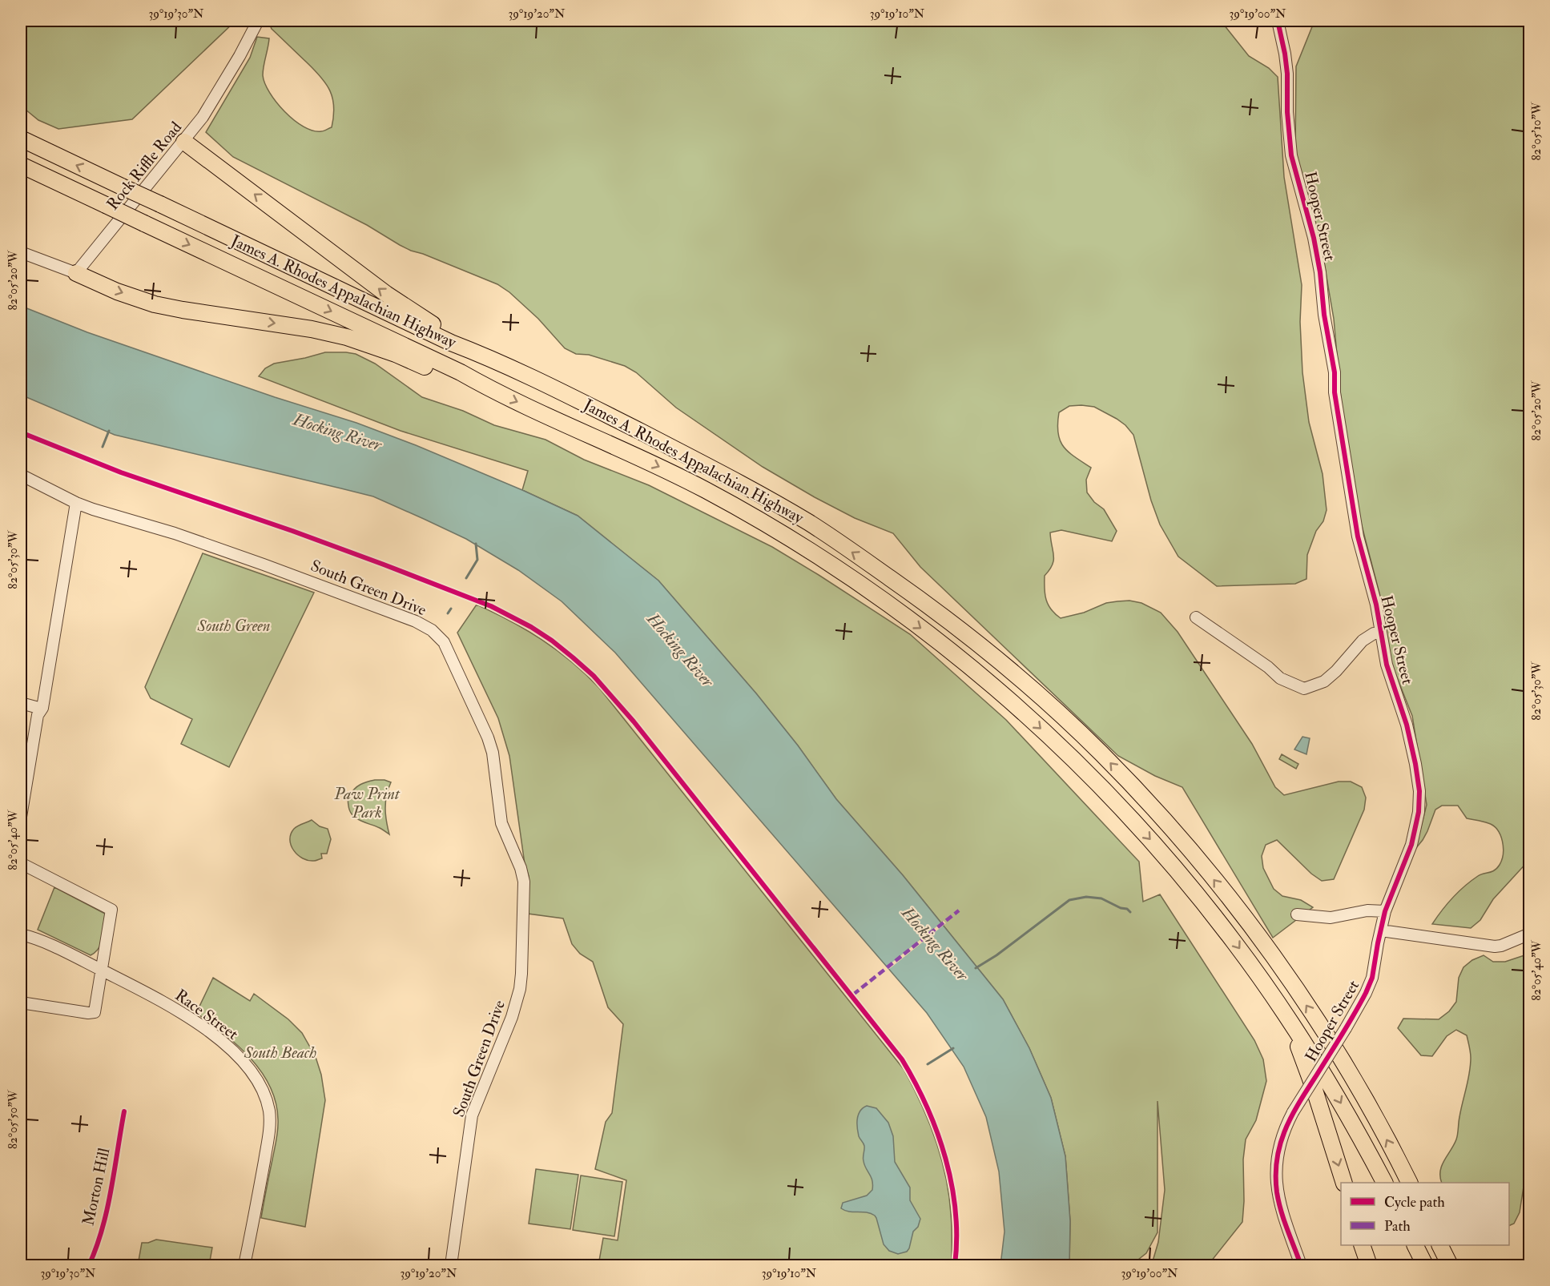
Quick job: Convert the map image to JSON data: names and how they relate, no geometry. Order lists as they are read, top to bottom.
{
  "streets": {
    "highway": ["James A. Rhodes Appalachian Highway"],
    "street": [
      "Rock Riffle Road",
      "Hooper Street",
      "South Green Drive",
      "Race Street"
    ],
    "cycle path": ["Morton Hill"]
  },
  "water": ["Hocking River"],
  "parks": ["South Green", "Paw Print Park", "South Beach"],
  "legend": ["Cycle path", "Path"],
  "coordinates": [
    "39°19'30\"N",
    "39°19'20\"N",
    "39°19'10\"N",
    "39°19'00\"N",
    "82°05'10\"W",
    "82°05'20\"W",
    "82°05'30\"W",
    "82°05'40\"W",
    "82°05'50\"W"
  ]
}
